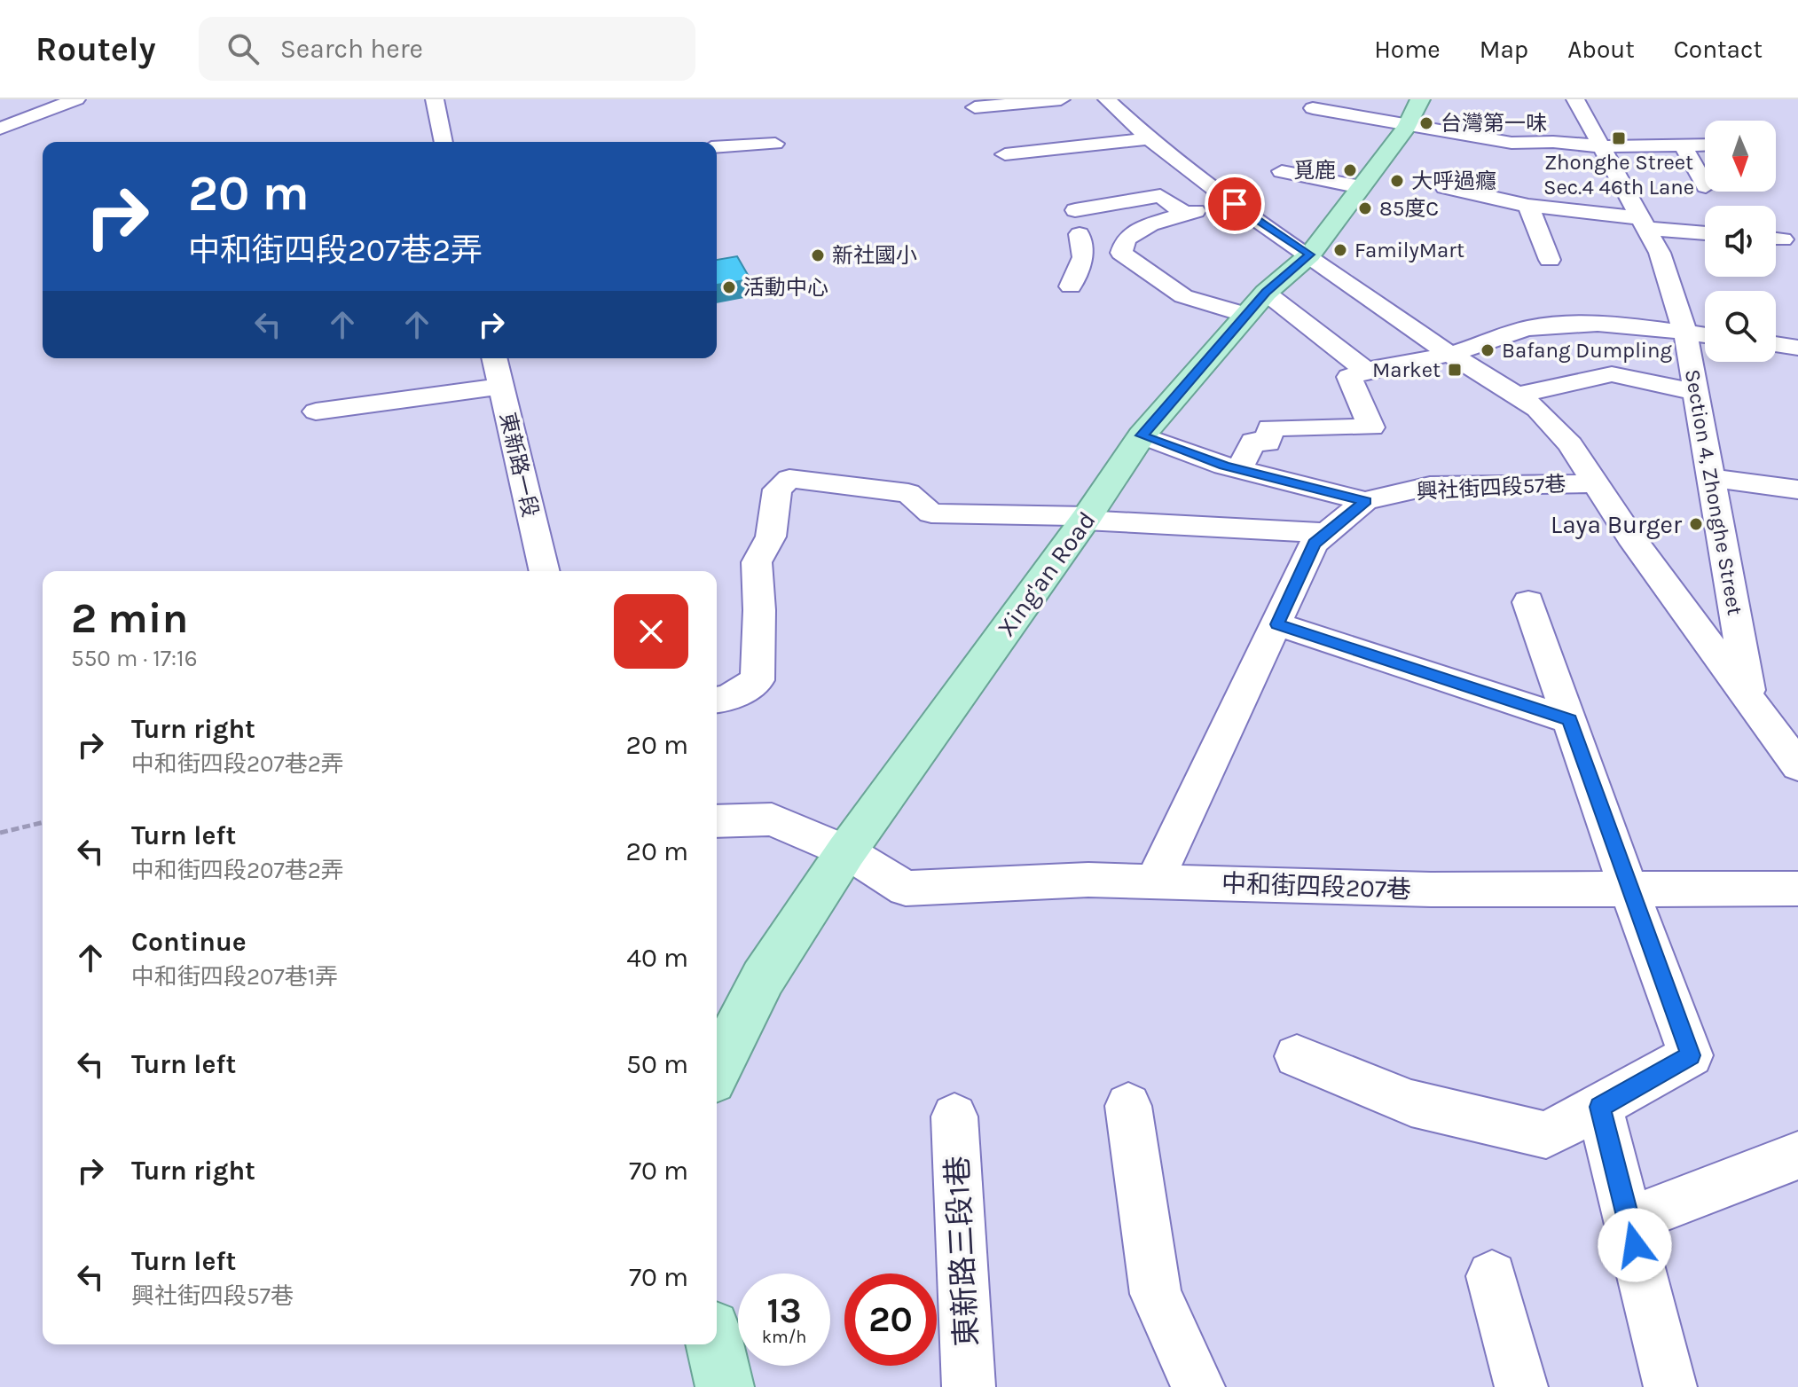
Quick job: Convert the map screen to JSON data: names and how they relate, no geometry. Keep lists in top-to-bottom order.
{
  "streets": {
    "main road": ["Xing'an Road"],
    "street": [
      "東新路一段",
      "興社街四段57巷",
      "Section 4, Zhonghe Street",
      "中和街四段207巷",
      "東新路三段1巷"
    ]
  },
  "crossings": [
    ["興社街四段57巷", "Xing'an Road"],
    ["Xing'an Road", "中和街四段207巷"]
  ],
  "places": {
    "other": [
      "台灣第一味",
      "覓鹿",
      "大呼過癮",
      "85度C",
      "FamilyMart",
      "新社國小",
      "活動中心",
      "Bafang Dumpling",
      "Laya Burger"
    ],
    "transit": ["Zhonghe Street Sec.4 46th Lane", "Market"]
  },
  "north": "bottom",
  "page": {
    "header": "Routely",
    "search": "Search here",
    "nav": [
      "Home",
      "Map",
      "About",
      "Contact"
    ],
    "turn": ["20 m", "中和街四段207巷2弄"],
    "heading": ["2 min", "550 m · 17:16"],
    "list": [
      {
        "name": "Turn right",
        "note": "中和街四段207巷2弄",
        "value": "20 m"
      },
      {
        "name": "Turn left",
        "note": "中和街四段207巷2弄",
        "value": "20 m"
      },
      {
        "name": "Continue",
        "note": "中和街四段207巷1弄",
        "value": "40 m"
      },
      {
        "name": "Turn left",
        "value": "50 m"
      },
      {
        "name": "Turn right",
        "value": "70 m"
      },
      {
        "name": "Turn left",
        "note": "興社街四段57巷",
        "value": "70 m"
      }
    ],
    "speed": "13 km/h",
    "limit": "20"
  }
}
